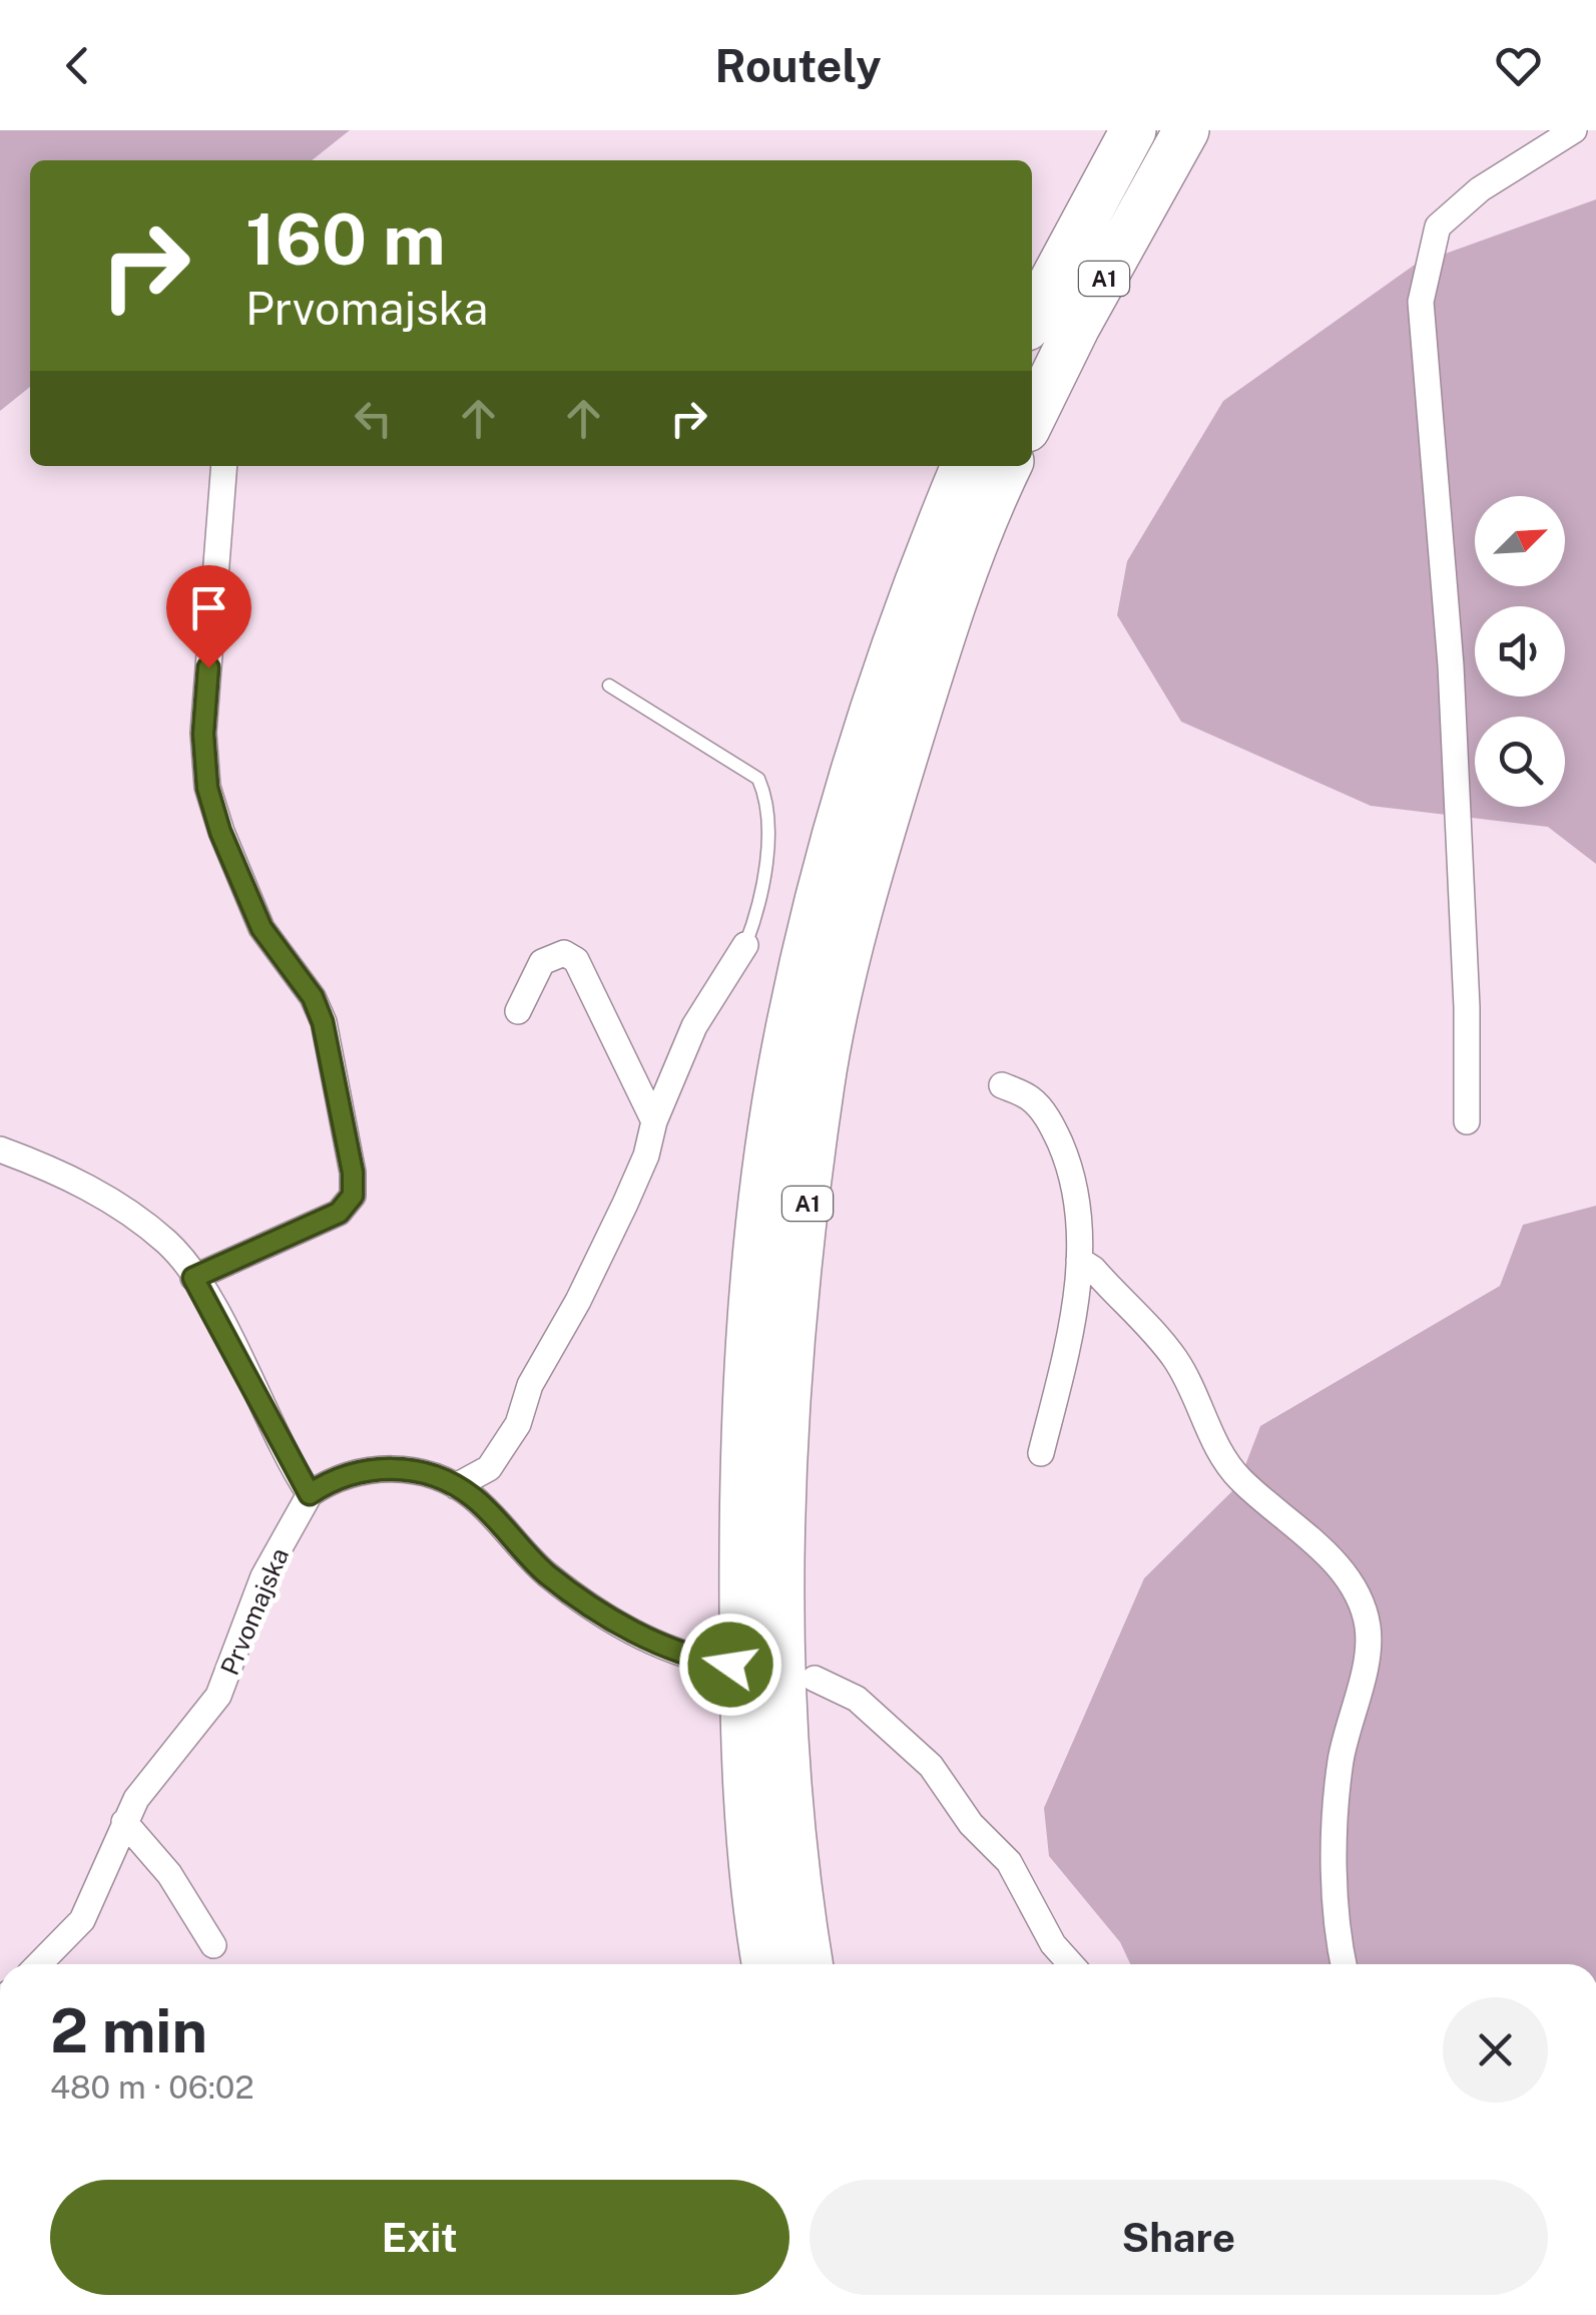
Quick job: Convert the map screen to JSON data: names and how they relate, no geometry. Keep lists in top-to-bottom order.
{
  "streets": {
    "highway": ["A1"],
    "street": ["Prvomajska"]
  },
  "north": "top right",
  "page": {
    "header": "Routely",
    "turn": ["160 m", "Prvomajska"],
    "heading": ["2 min", "480 m · 06:02"],
    "buttons": ["Exit", "Share"]
  }
}
